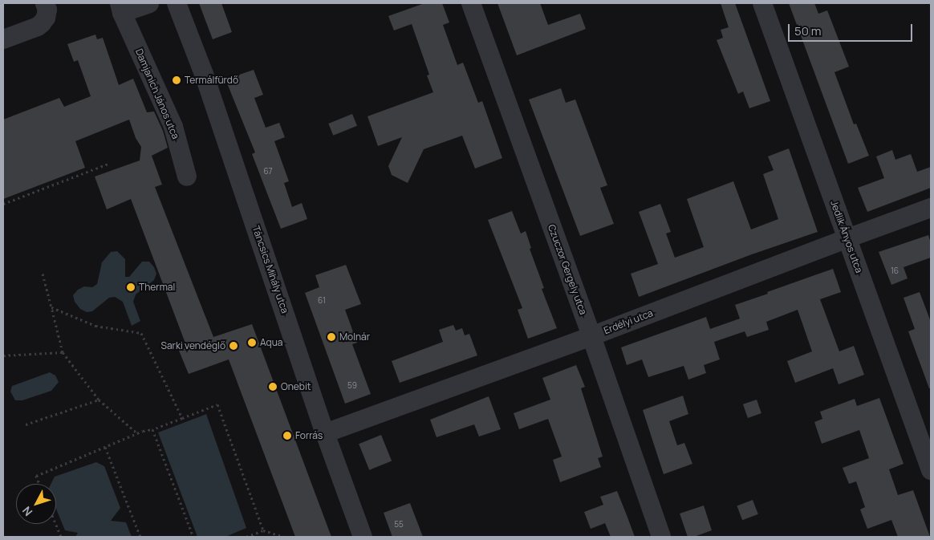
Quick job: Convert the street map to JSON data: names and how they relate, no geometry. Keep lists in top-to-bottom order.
{
  "streets": {
    "street": [
      "Damjanich János utca",
      "Jedlik Ányos utca",
      "Táncsics Mihály utca",
      "Czuczor Gergely utca",
      "Erdélyi utca"
    ]
  },
  "crossings": [
    ["Jedlik Ányos utca", "Erdélyi utca"],
    ["Táncsics Mihály utca", "Erdélyi utca"],
    ["Czuczor Gergely utca", "Erdélyi utca"]
  ],
  "places": [
    "Termálfürdő",
    "Thermal",
    "Molnár",
    "Aqua",
    "Sarki vendéglő",
    "Onebit",
    "Forrás"
  ],
  "house_numbers": [
    "67",
    "16",
    "61",
    "59",
    "55"
  ],
  "scale_bar": "50 m",
  "north": "bottom left"
}
